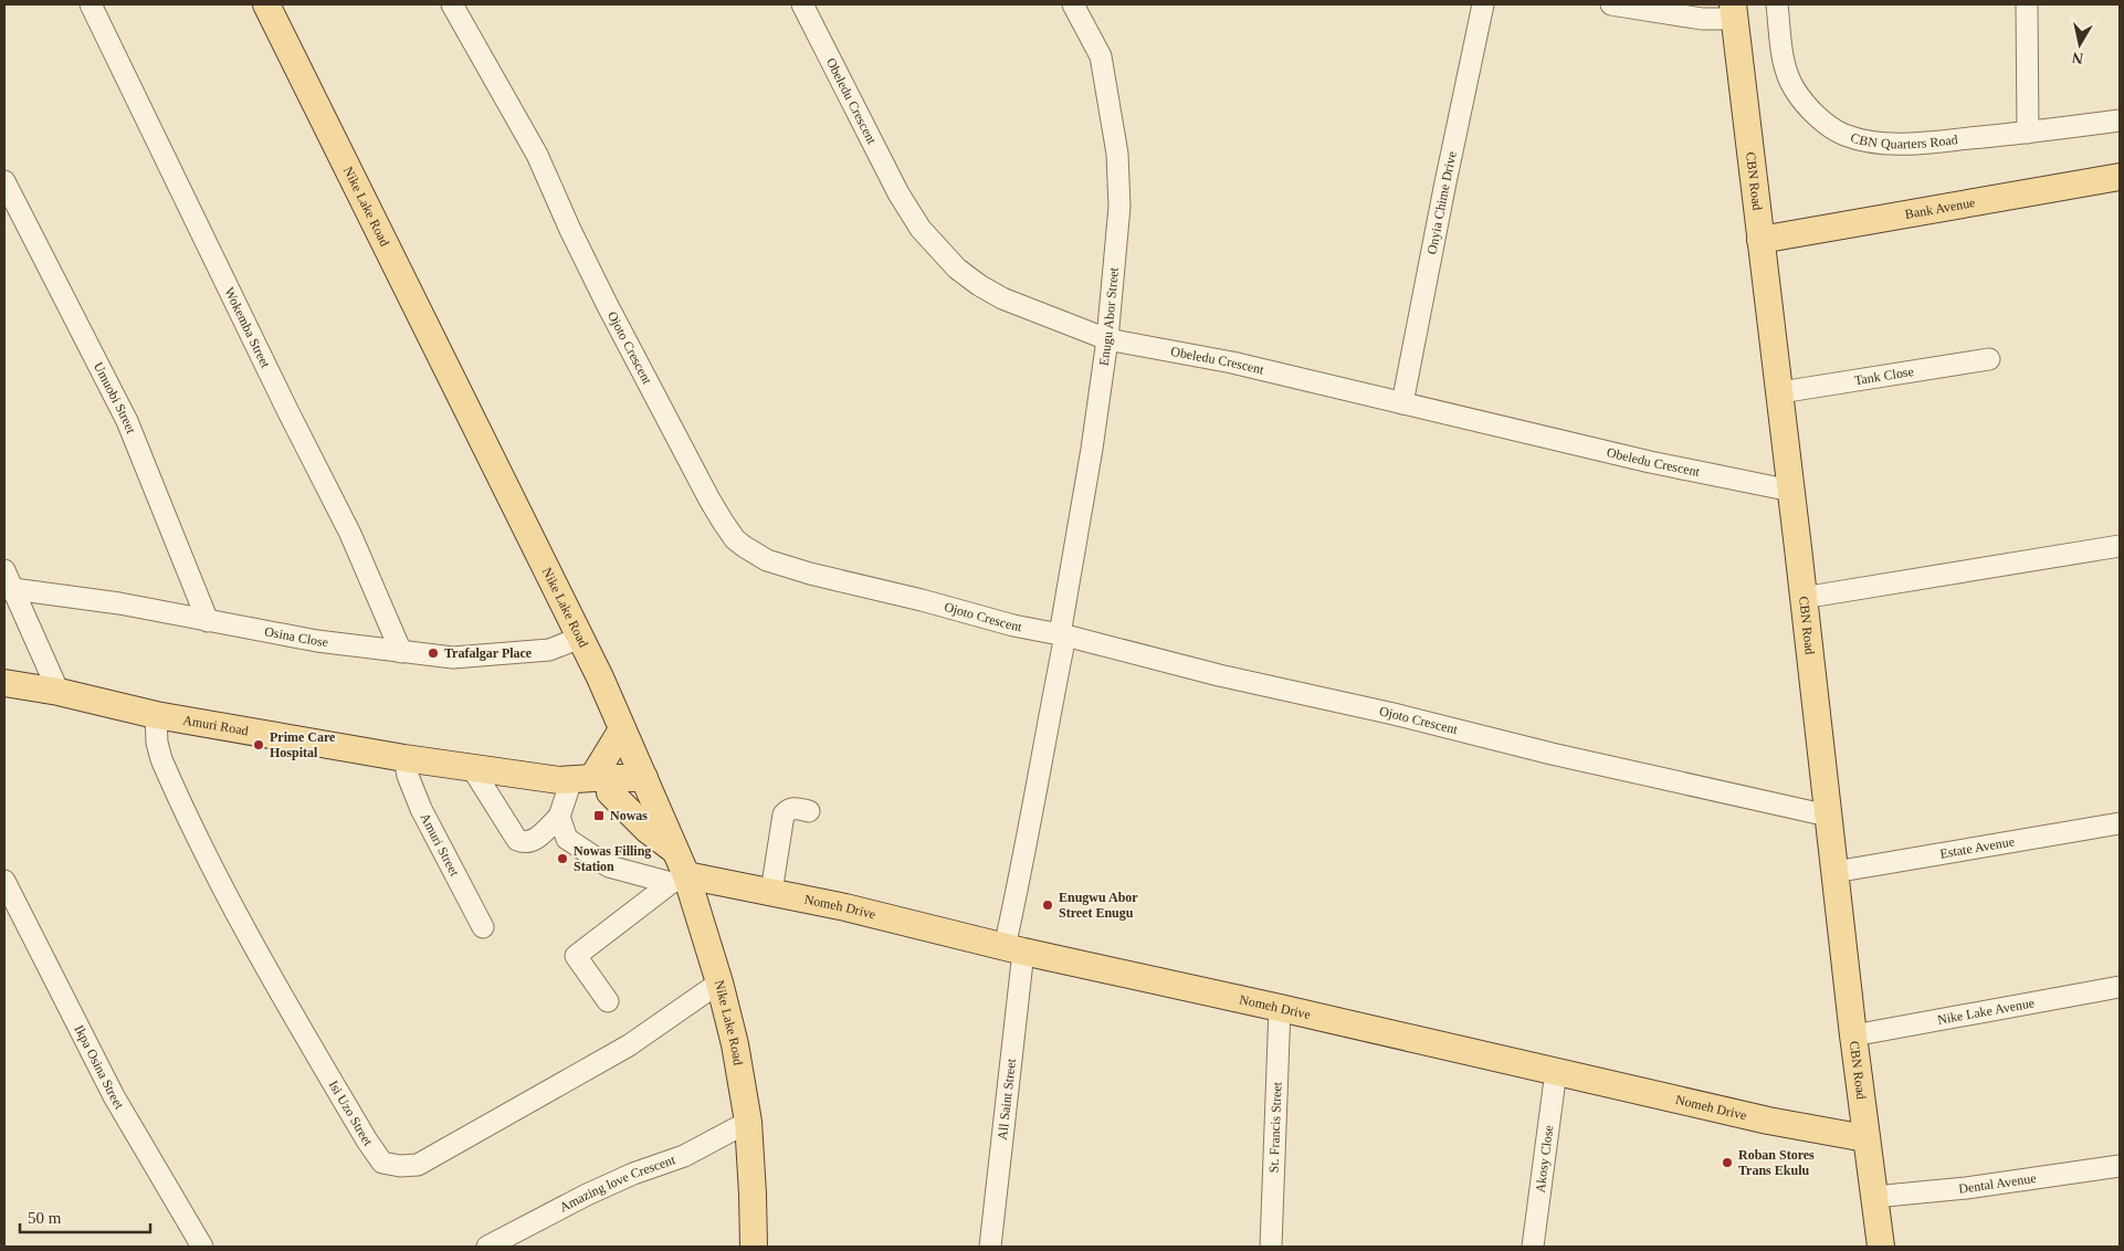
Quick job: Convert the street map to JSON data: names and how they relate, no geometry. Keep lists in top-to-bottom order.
{
  "streets": {
    "main road": [
      "CBN Road",
      "Nike Lake Road",
      "Bank Avenue",
      "Amuri Road",
      "Nomeh Drive"
    ],
    "street": [
      "Obeledu Crescent",
      "CBN Quarters Road",
      "Onyia Chime Drive",
      "Enugu Abor Street",
      "Wokemba Street",
      "Ojoto Crescent",
      "Tank Close",
      "Umuobi Street",
      "Osina Close",
      "Amuri Street",
      "Estate Avenue",
      "Nike Lake Avenue",
      "Ikpa Osina Street",
      "All Saint Street",
      "Isi Uzo Street",
      "St. Francis Street",
      "Akosy Close",
      "Amazing love Crescent",
      "Dental Avenue"
    ]
  },
  "crossings": [
    ["Obeledu Crescent", "CBN Road"],
    ["Obeledu Crescent", "Onyia Chime Drive"],
    ["Obeledu Crescent", "Enugu Abor Street"],
    ["CBN Road", "Bank Avenue"],
    ["CBN Road", "Ojoto Crescent"],
    ["CBN Road", "Tank Close"],
    ["CBN Road", "Estate Avenue"],
    ["CBN Road", "Nomeh Drive"],
    ["CBN Road", "Nike Lake Avenue"],
    ["CBN Road", "Dental Avenue"],
    ["Nike Lake Road", "Osina Close"],
    ["Nike Lake Road", "Amuri Road"],
    ["Nike Lake Road", "Nomeh Drive"],
    ["Nike Lake Road", "Isi Uzo Street"],
    ["Nike Lake Road", "Amazing love Crescent"],
    ["Enugu Abor Street", "Ojoto Crescent"],
    ["Enugu Abor Street", "Nomeh Drive"],
    ["Enugu Abor Street", "All Saint Street"],
    ["Wokemba Street", "Osina Close"],
    ["Umuobi Street", "Osina Close"],
    ["Amuri Road", "Amuri Street"],
    ["Amuri Road", "Isi Uzo Street"],
    ["Nomeh Drive", "All Saint Street"],
    ["Nomeh Drive", "St. Francis Street"],
    ["Nomeh Drive", "Akosy Close"]
  ],
  "places": {
    "other": [
      "Trafalgar Place",
      "Prime Care Hospital",
      "Nowas Filling Station",
      "Enugwu Abor Street Enugu",
      "Roban Stores Trans Ekulu"
    ],
    "transit": ["Nowas"]
  },
  "scale_bar": "50 m",
  "north": "bottom"
}
